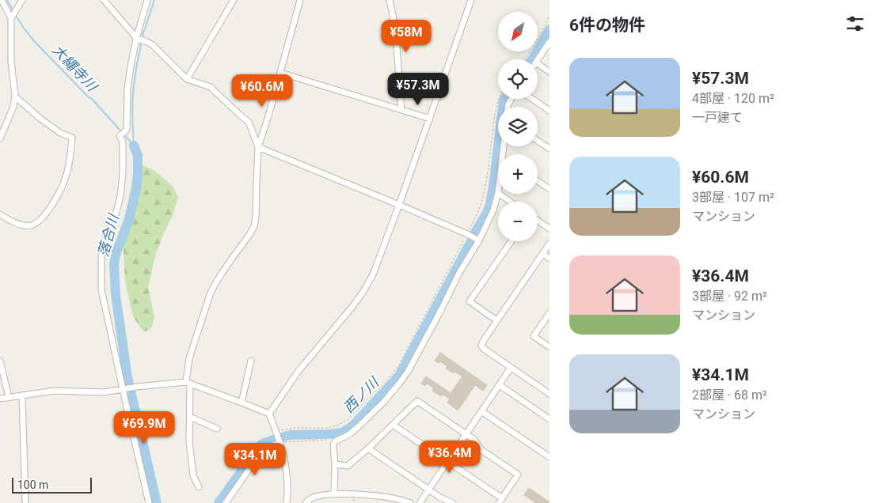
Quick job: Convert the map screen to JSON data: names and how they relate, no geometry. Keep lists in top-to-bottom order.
{
  "water": ["大縄寺川", "落合川", "西ノ川"],
  "scale_bar": "100 m",
  "north": "bottom left",
  "page": {
    "heading": "6件の物件",
    "map_buttons": ["+", "−"],
    "price": [
      "¥58M",
      "¥57.3M",
      "¥60.6M",
      "¥69.9M",
      "¥36.4M",
      "¥34.1M"
    ],
    "list": [
      {
        "name": "¥57.3M",
        "note": "4部屋 · 120 m² · 一戸建て"
      },
      {
        "name": "¥60.6M",
        "note": "3部屋 · 107 m² · マンション"
      },
      {
        "name": "¥36.4M",
        "note": "3部屋 · 92 m² · マンション"
      },
      {
        "name": "¥34.1M",
        "note": "2部屋 · 68 m² · マンション"
      }
    ],
    "scale": "100 m"
  }
}
